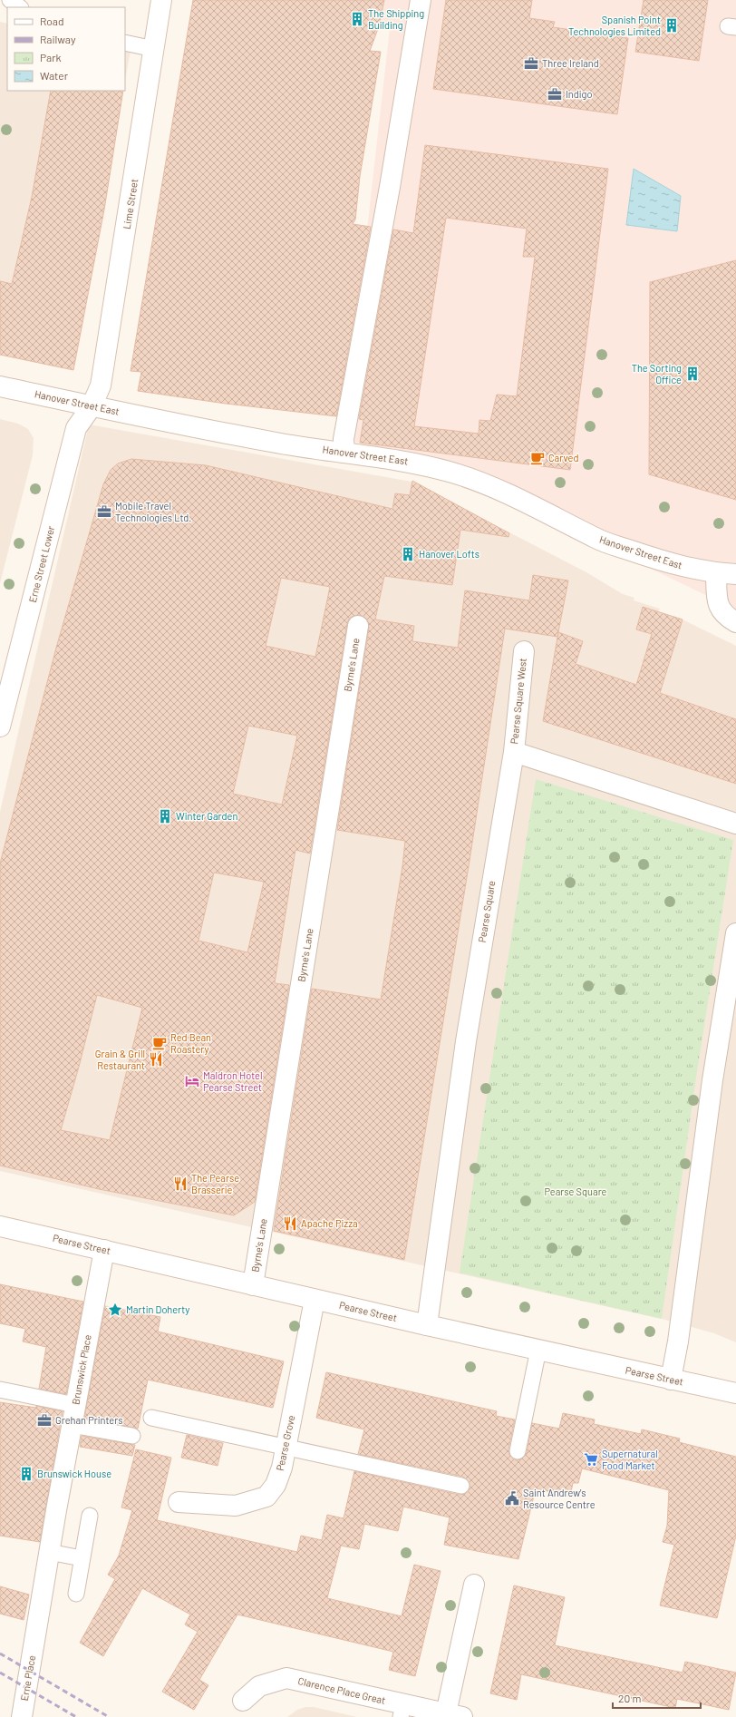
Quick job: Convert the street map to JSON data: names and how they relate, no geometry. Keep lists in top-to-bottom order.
{
  "streets": {
    "street": [
      "Lime Street",
      "Hanover Street East",
      "Erne Street Lower",
      "Byrne's Lane",
      "Pearse Square West",
      "Pearse Square",
      "Pearse Street",
      "Brunswick Place",
      "Pearse Grove",
      "Erne Place",
      "Clarence Place Great"
    ]
  },
  "crossings": [
    ["Lime Street", "Hanover Street East"],
    ["Lime Street", "Erne Street Lower"],
    ["Hanover Street East", "Erne Street Lower"],
    ["Byrne's Lane", "Pearse Street"],
    ["Pearse Square West", "Pearse Square"],
    ["Pearse Square", "Pearse Street"],
    ["Pearse Street", "Brunswick Place"],
    ["Pearse Street", "Pearse Grove"],
    ["Brunswick Place", "Erne Place"]
  ],
  "parks": ["Pearse Square"],
  "places": {
    "building": [
      "The Shipping Building",
      "Spanish Point Technologies Limited",
      "The Sorting Office",
      "Hanover Lofts",
      "Winter Garden",
      "Brunswick House"
    ],
    "office": [
      "Three Ireland",
      "Indigo",
      "Mobile Travel Technologies Ltd.",
      "Grehan Printers"
    ],
    "cafe": ["Carved", "Red Bean Roastery"],
    "restaurant": ["Grain & Grill Restaurant", "The Pearse Brasserie", "Apache Pizza"],
    "hotel": ["Maldron Hotel Pearse Street"],
    "place": ["Martin Doherty"],
    "supermarket": ["Supernatural Food Market"],
    "public building": ["Saint Andrew's Resource Centre"]
  },
  "legend": [
    "Road",
    "Railway",
    "Park",
    "Water"
  ],
  "scale_bar": "20 m"
}
